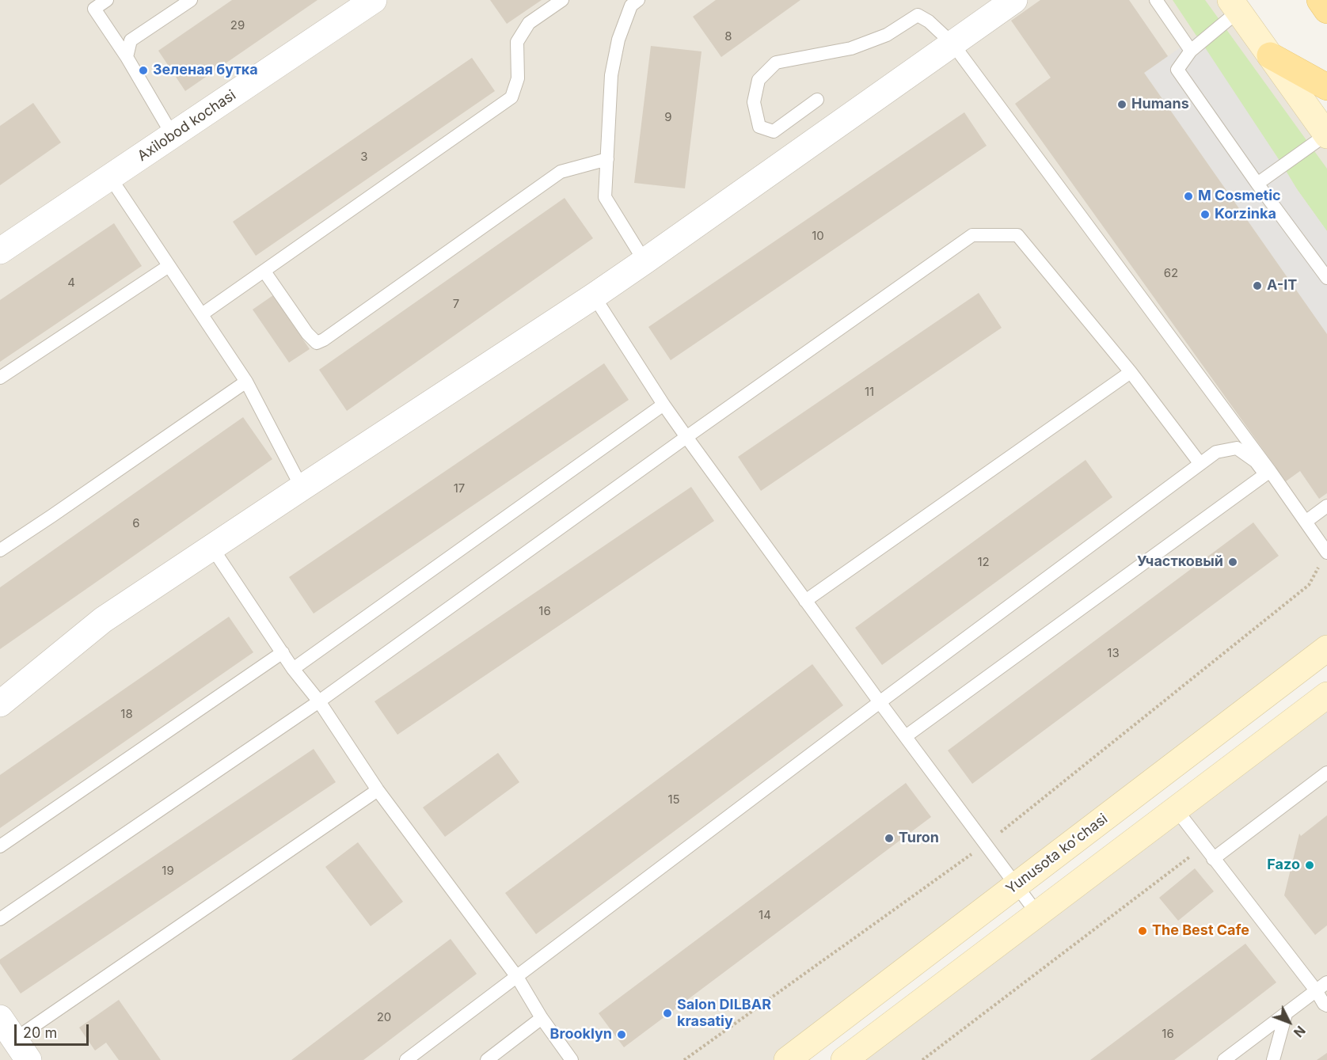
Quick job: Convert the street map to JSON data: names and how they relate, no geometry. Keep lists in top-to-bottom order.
{
  "streets": {
    "main road": ["Yunusota koʻchasi"],
    "street": ["Axilobod kochasi"]
  },
  "places": [
    "Зеленая бутка",
    "Humans",
    "M Cosmetic",
    "Korzinka",
    "A-IT",
    "Участковый",
    "Turon",
    "Fazo",
    "The Best Cafe",
    "Salon DILBAR krasatiy",
    "Brooklyn"
  ],
  "house_numbers": [
    "29",
    "8",
    "9",
    "3",
    "10",
    "62",
    "4",
    "7",
    "11",
    "17",
    "6",
    "12",
    "16",
    "13",
    "18",
    "15",
    "19",
    "14",
    "20",
    "16"
  ],
  "scale_bar": "20 m",
  "north": "bottom right"
}
